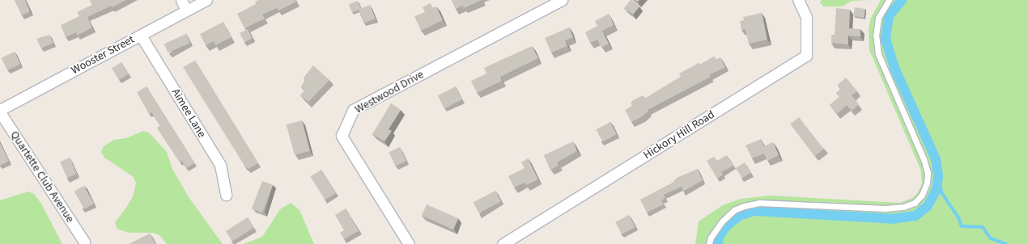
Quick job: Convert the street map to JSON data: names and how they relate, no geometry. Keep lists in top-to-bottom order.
{
  "streets": {
    "street": [
      "Wooster Street",
      "Westwood Drive",
      "Aimee Lane",
      "Hickory Hill Road",
      "Quartette Club Avenue"
    ]
  },
  "crossings": [
    ["Wooster Street", "Aimee Lane"],
    ["Wooster Street", "Quartette Club Avenue"]
  ]
}
